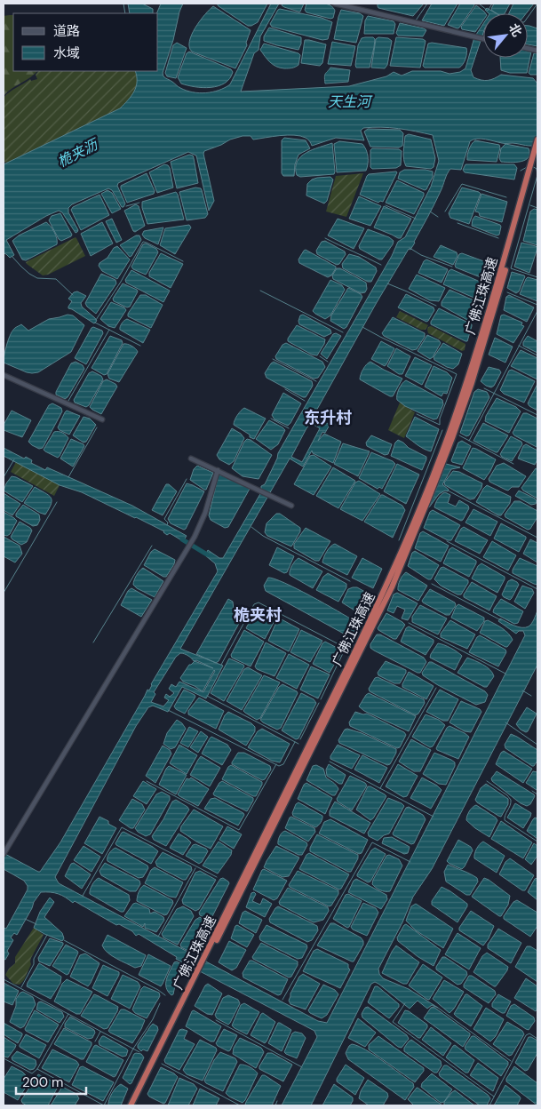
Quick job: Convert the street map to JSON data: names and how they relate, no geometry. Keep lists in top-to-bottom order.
{
  "streets": {
    "highway": ["广佛江珠高速"]
  },
  "districts": ["东升村", "桅夹村"],
  "water": ["天生河", "桅夹沥"],
  "legend": ["道路", "水域"],
  "scale_bar": "200 m",
  "north": "top right"
}
